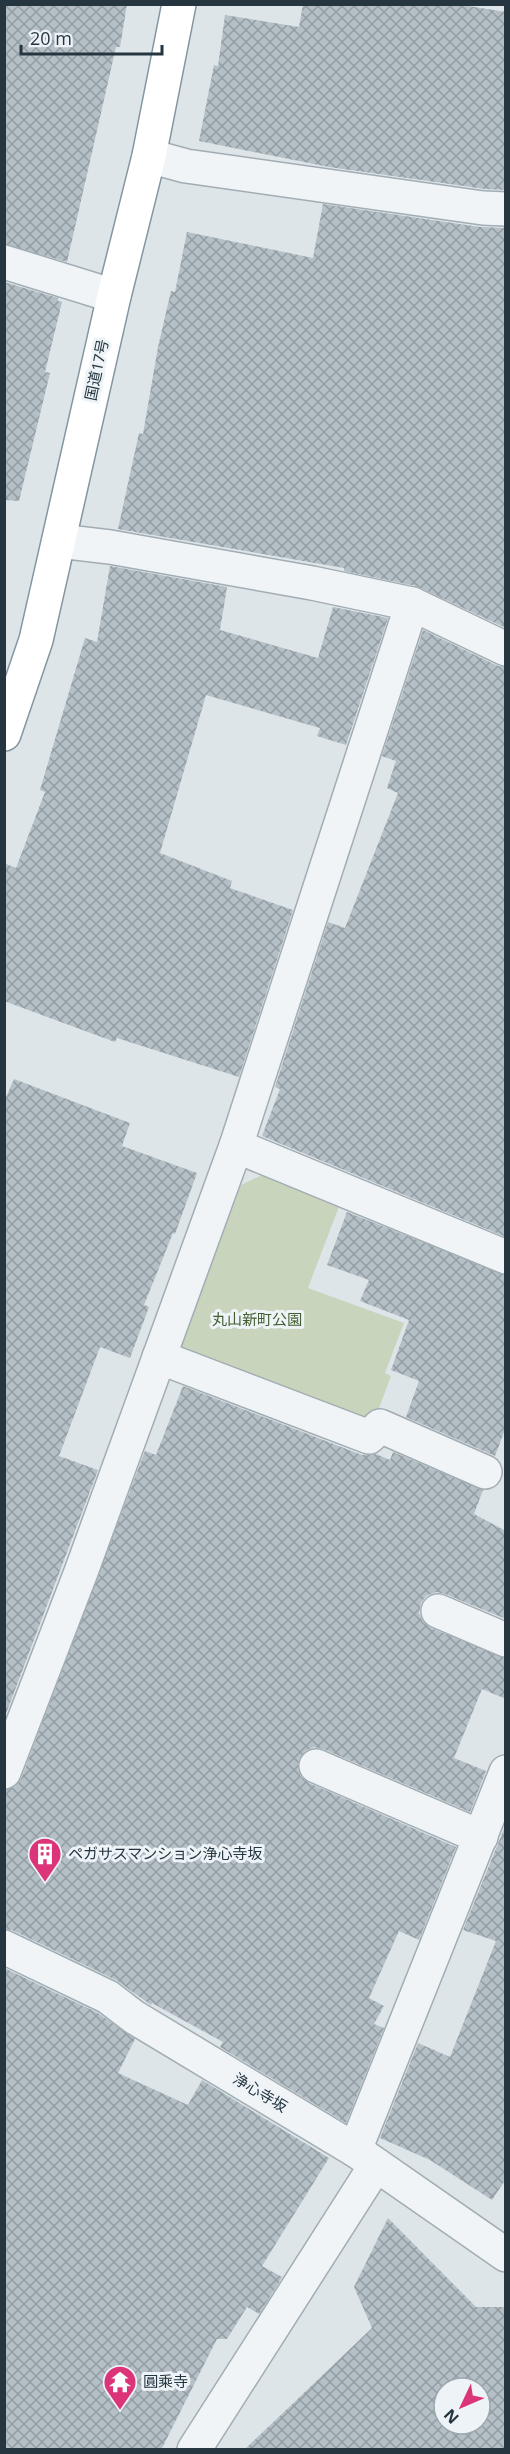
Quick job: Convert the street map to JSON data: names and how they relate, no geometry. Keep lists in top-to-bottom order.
{
  "streets": {
    "highway": ["国道17号"],
    "street": ["浄心寺坂"]
  },
  "parks": ["丸山新町公園"],
  "places": {
    "building": ["ペガサスマンション浄心寺坂"],
    "temple": ["圓乘寺"]
  },
  "scale_bar": "20 m",
  "north": "bottom left"
}
